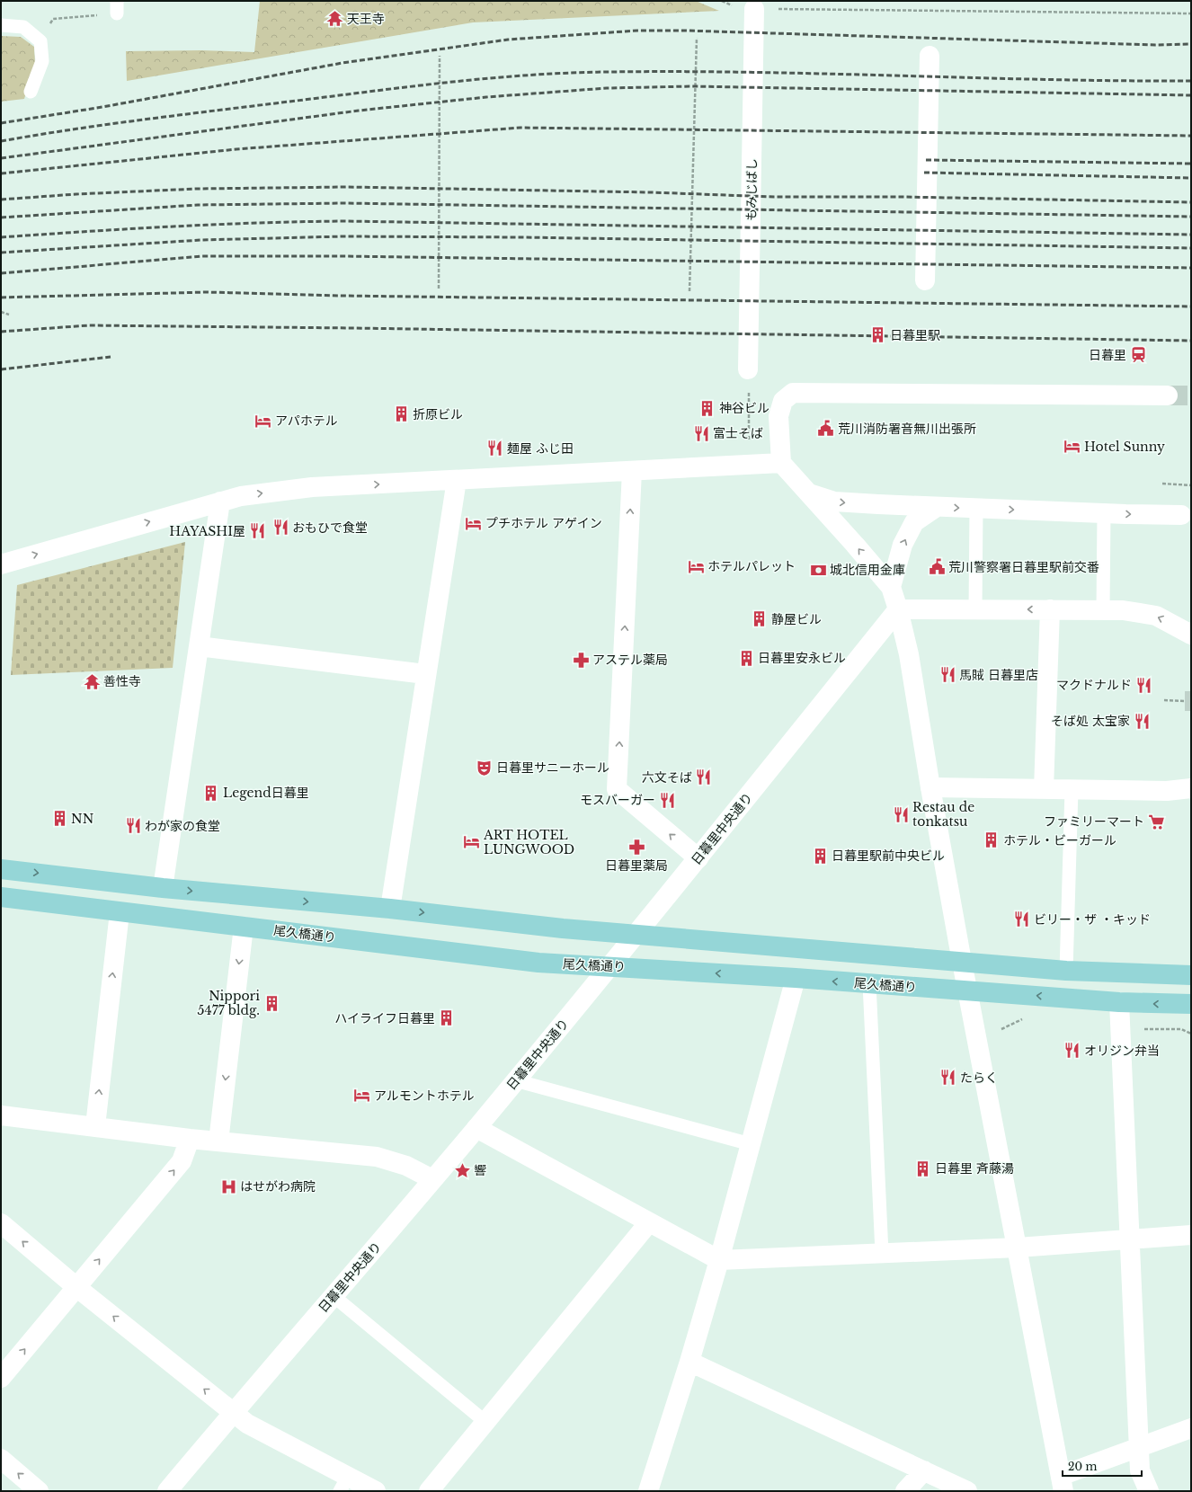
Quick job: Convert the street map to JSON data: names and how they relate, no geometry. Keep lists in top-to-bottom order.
{
  "streets": {
    "main road": ["尾久橋通り"],
    "street": ["もみじばし", "日暮里中央通り"]
  },
  "crossings": [
    ["日暮里中央通り", "尾久橋通り"]
  ],
  "places": {
    "temple": ["天王寺", "善性寺"],
    "building": [
      "日暮里駅",
      "神谷ビル",
      "折原ビル",
      "静屋ビル",
      "日暮里安永ビル",
      "Legend日暮里",
      "NN",
      "ホテル・ビーガール",
      "日暮里駅前中央ビル",
      "Nippori 5477 bldg.",
      "ハイライフ日暮里",
      "日暮里 斉藤湯"
    ],
    "station": ["日暮里"],
    "hotel": [
      "アパホテル",
      "Hotel Sunny",
      "プチホテル アゲイン",
      "ホテルパレット",
      "ART HOTEL LUNGWOOD",
      "アルモントホテル"
    ],
    "public building": ["荒川消防署音無川出張所", "荒川警察署日暮里駅前交番"],
    "restaurant": [
      "富士そば",
      "麺屋 ふじ田",
      "おもひで食堂",
      "HAYASHI屋",
      "馬賊 日暮里店",
      "マクドナルド",
      "そば処 太宝家",
      "六文そば",
      "モスバーガー",
      "Restau de tonkatsu",
      "わが家の食堂",
      "ビリー・ザ ・キッド",
      "オリジン弁当",
      "たらく"
    ],
    "bank": ["城北信用金庫"],
    "pharmacy": ["アステル薬局", "日暮里薬局"],
    "theatre": ["日暮里サニーホール"],
    "supermarket": ["ファミリーマート"],
    "place": ["響"],
    "hospital": ["はせがわ病院"]
  },
  "scale_bar": "20 m"
}
